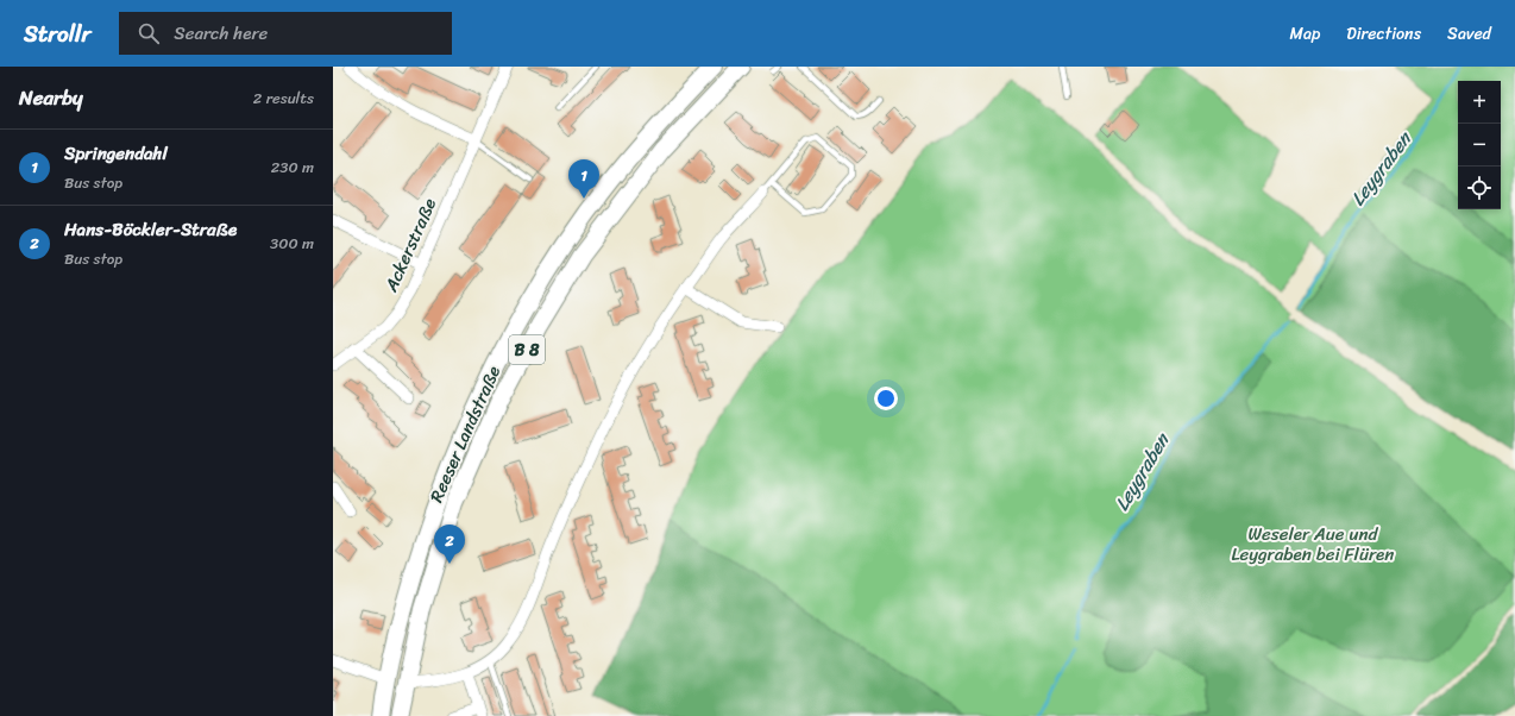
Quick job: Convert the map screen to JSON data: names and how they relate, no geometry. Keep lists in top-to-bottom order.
{
  "streets": {
    "main road": ["B 8", "Reeser Landstraße"],
    "street": ["Ackerstraße"]
  },
  "water": ["Leygraben"],
  "parks": ["Weseler Aue und Leygraben bei Flüren"],
  "page": {
    "header": "Strollr",
    "search": "Search here",
    "nav": ["Map", "Directions", "Saved"],
    "heading": ["Nearby", "2 results"],
    "map_buttons": ["+", "−"],
    "list": [
      {
        "mark": "1",
        "name": "Springendahl",
        "note": "Bus stop",
        "value": "230 m"
      },
      {
        "mark": "2",
        "name": "Hans-Böckler-Straße",
        "note": "Bus stop",
        "value": "300 m"
      }
    ],
    "pins": ["1", "2"]
  }
}
